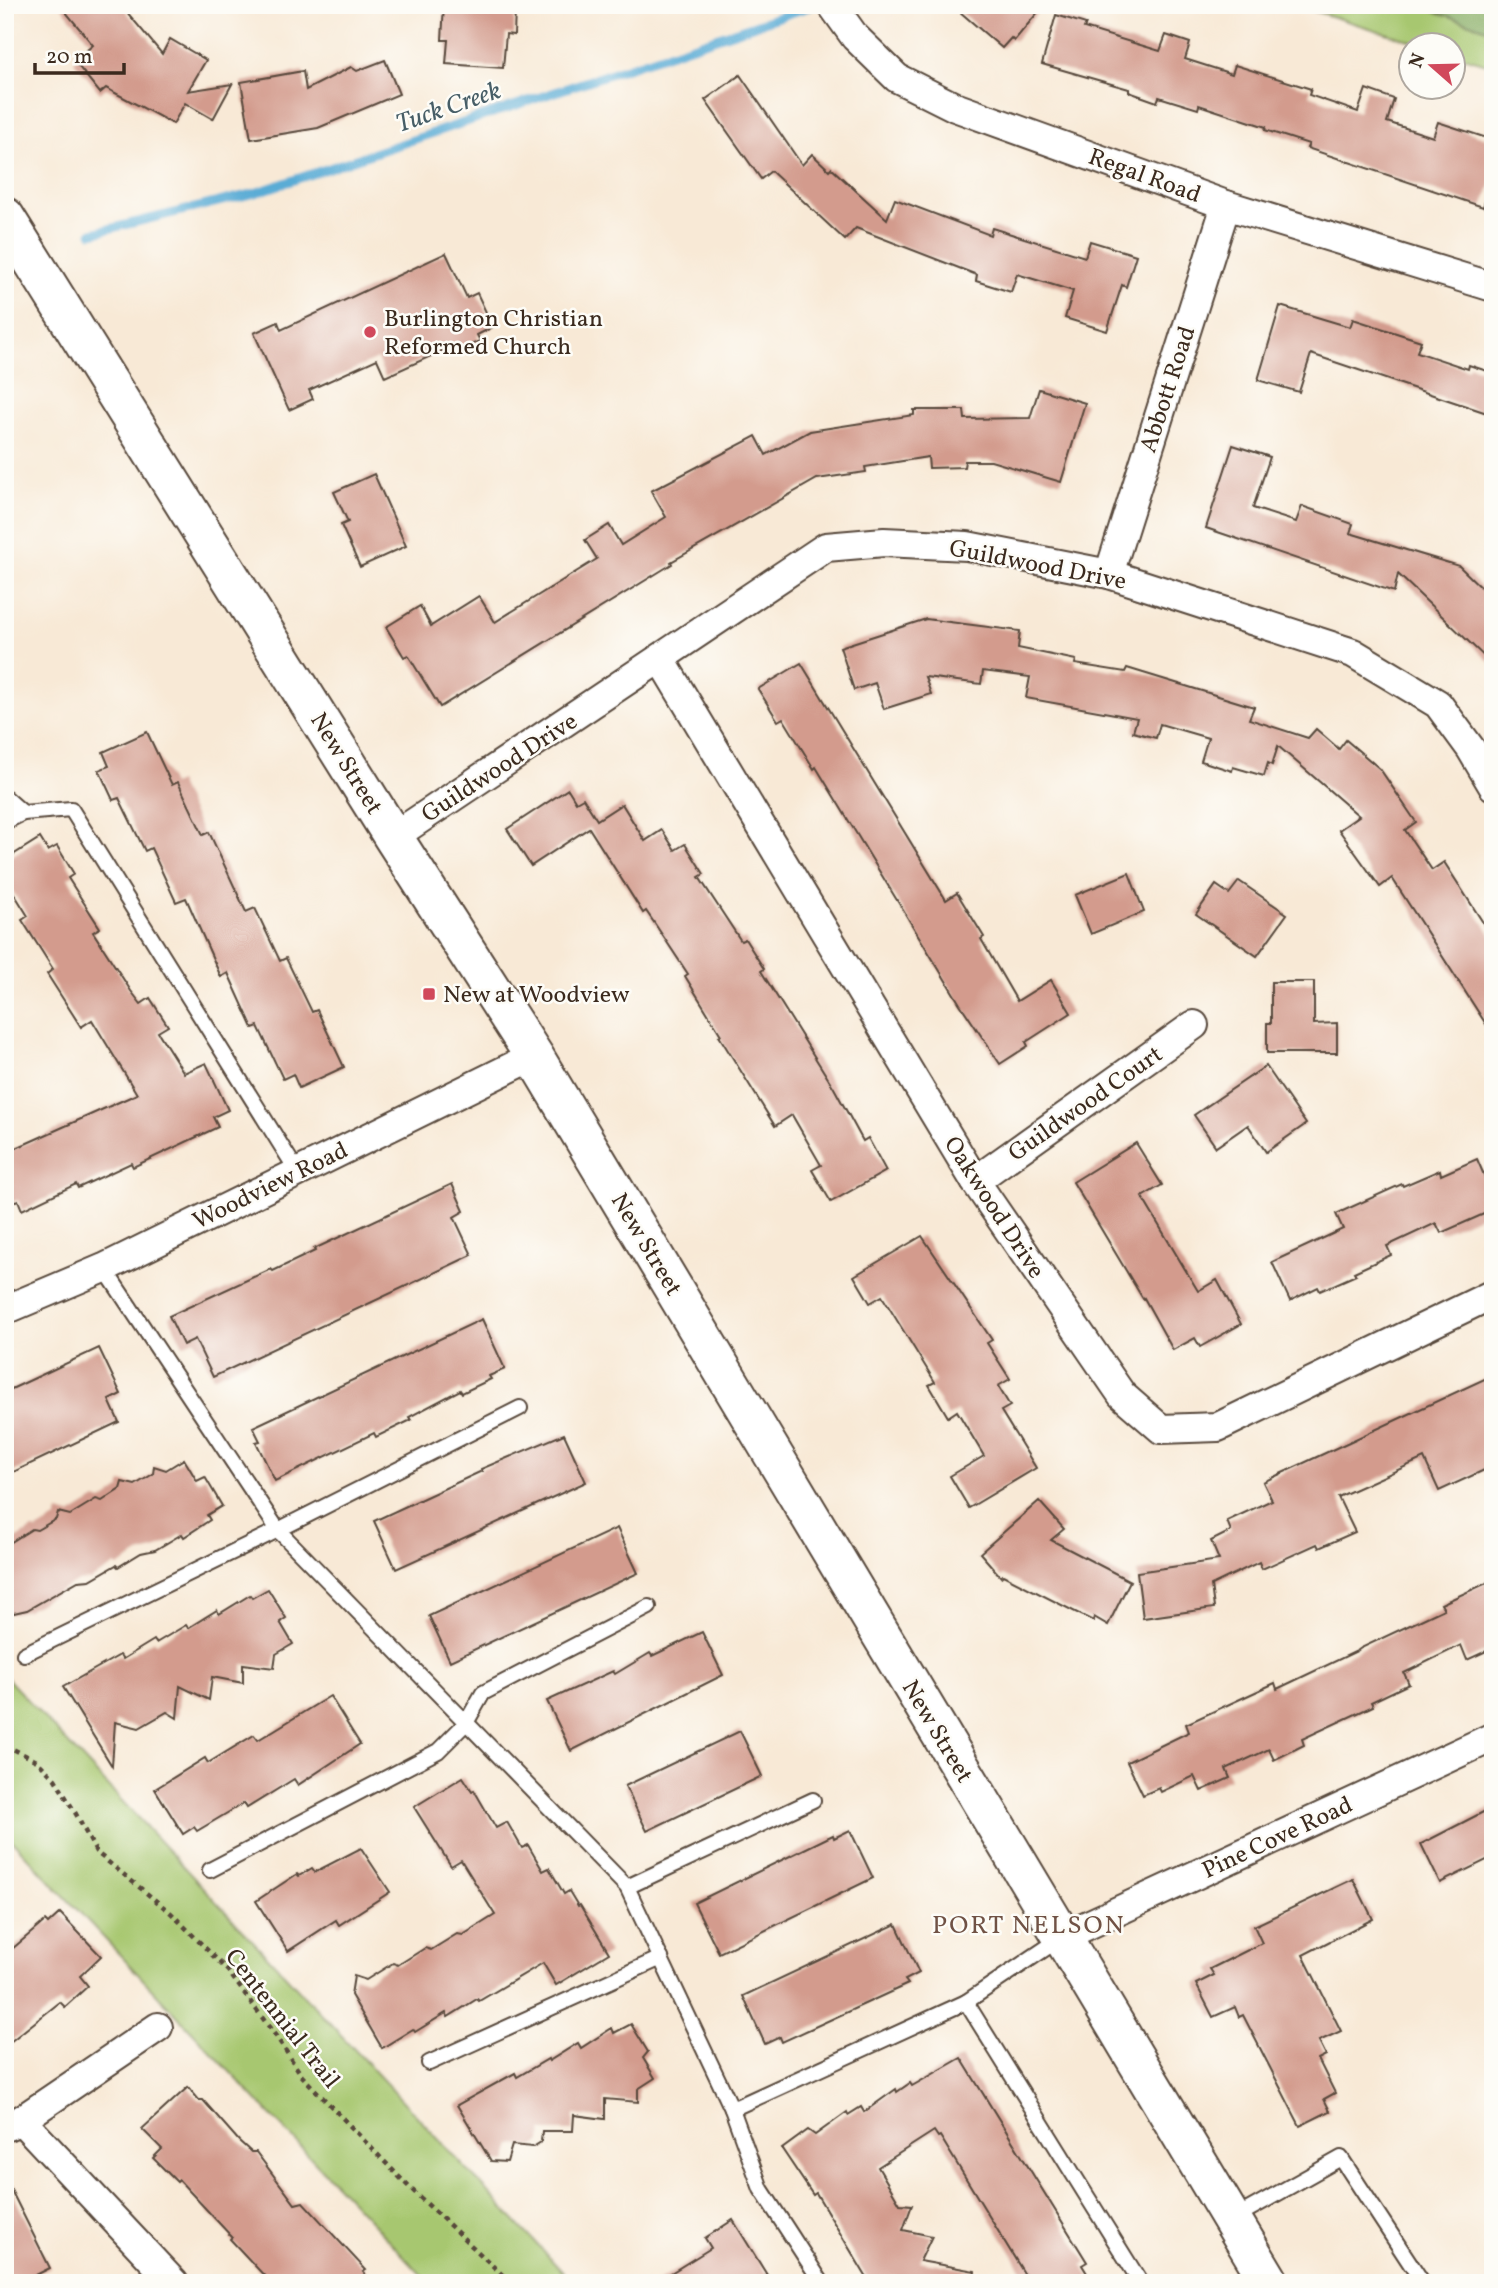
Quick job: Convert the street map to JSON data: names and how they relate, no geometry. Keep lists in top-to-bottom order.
{
  "streets": {
    "main road": ["New Street"],
    "street": [
      "Regal Road",
      "Abbott Road",
      "Guildwood Drive",
      "Guildwood Court",
      "Woodview Road",
      "Oakwood Drive",
      "Pine Cove Road"
    ],
    "path": ["Centennial Trail"]
  },
  "crossings": [
    ["Regal Road", "Abbott Road"],
    ["Abbott Road", "Guildwood Drive"],
    ["Guildwood Drive", "New Street"],
    ["Guildwood Drive", "Oakwood Drive"],
    ["New Street", "Woodview Road"],
    ["New Street", "Pine Cove Road"],
    ["Guildwood Court", "Oakwood Drive"]
  ],
  "districts": ["PORT NELSON"],
  "water": ["Tuck Creek"],
  "places": {
    "other": ["Burlington Christian Reformed Church"],
    "transit": ["New at Woodview"]
  },
  "scale_bar": "20 m",
  "north": "left"
}
